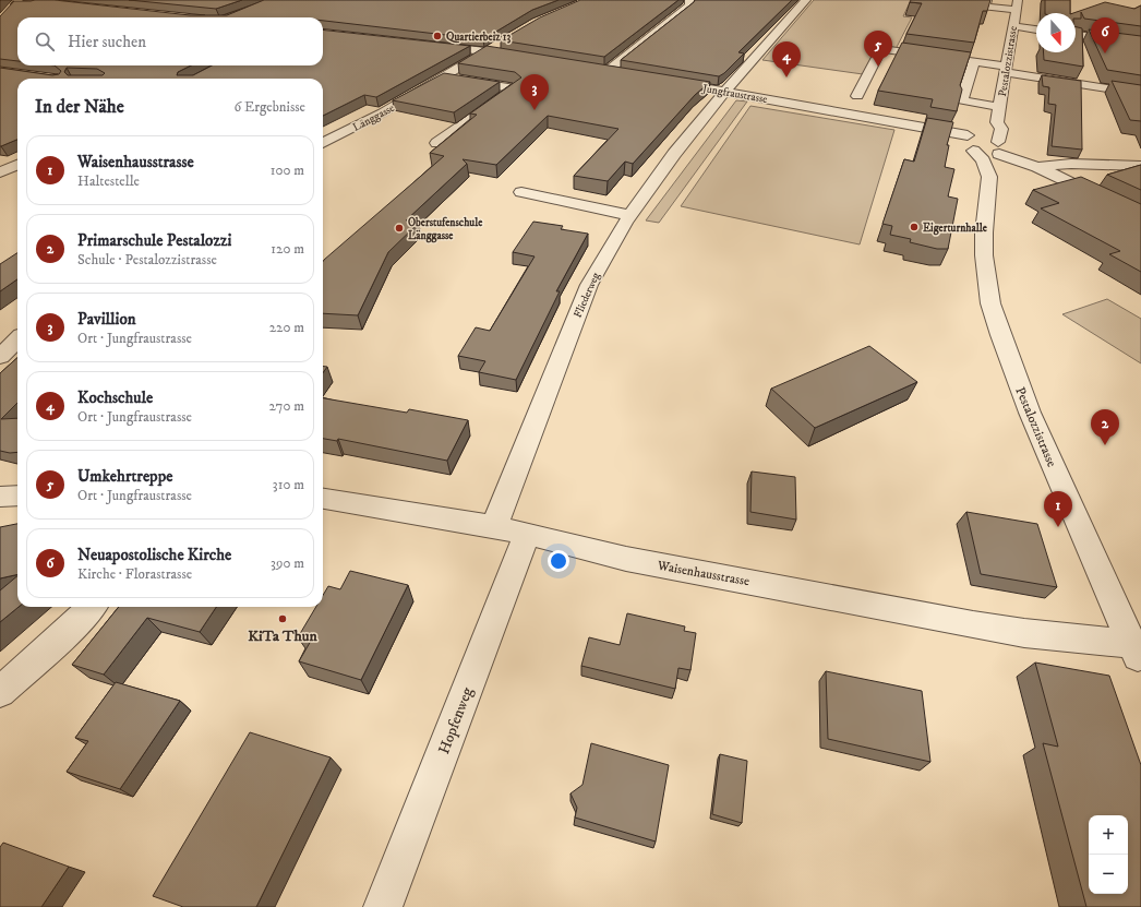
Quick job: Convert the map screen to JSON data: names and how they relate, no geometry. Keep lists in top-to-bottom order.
{
  "streets": {
    "street": [
      "Pestalozzistrasse",
      "Jungfraustrasse",
      "Länggasse",
      "Fliederweg",
      "Waisenhausstrasse",
      "Hopfenweg"
    ]
  },
  "crossings": [
    ["Pestalozzistrasse", "Jungfraustrasse"],
    ["Pestalozzistrasse", "Waisenhausstrasse"],
    ["Jungfraustrasse", "Fliederweg"],
    ["Fliederweg", "Waisenhausstrasse"],
    ["Waisenhausstrasse", "Hopfenweg"]
  ],
  "places": [
    "Quartierbeiz 13",
    "Eigerturnhalle",
    "Oberstufenschule Länggasse",
    "KiTa Thun"
  ],
  "north": "bottom",
  "page": {
    "pins": [
      "6",
      "5",
      "4",
      "3",
      "2",
      "1"
    ],
    "search": "Hier suchen",
    "heading": ["In der Nähe", "6 Ergebnisse"],
    "list": [
      {
        "mark": "1",
        "name": "Waisenhausstrasse",
        "note": "Haltestelle",
        "value": "100 m"
      },
      {
        "mark": "2",
        "name": "Primarschule Pestalozzi",
        "note": "Schule · Pestalozzistrasse",
        "value": "120 m"
      },
      {
        "mark": "3",
        "name": "Pavillion",
        "note": "Ort · Jungfraustrasse",
        "value": "220 m"
      },
      {
        "mark": "4",
        "name": "Kochschule",
        "note": "Ort · Jungfraustrasse",
        "value": "270 m"
      },
      {
        "mark": "5",
        "name": "Umkehrtreppe",
        "note": "Ort · Jungfraustrasse",
        "value": "310 m"
      },
      {
        "mark": "6",
        "name": "Neuapostolische Kirche",
        "note": "Kirche · Florastrasse",
        "value": "390 m"
      }
    ],
    "map_buttons": ["+", "−"]
  }
}
